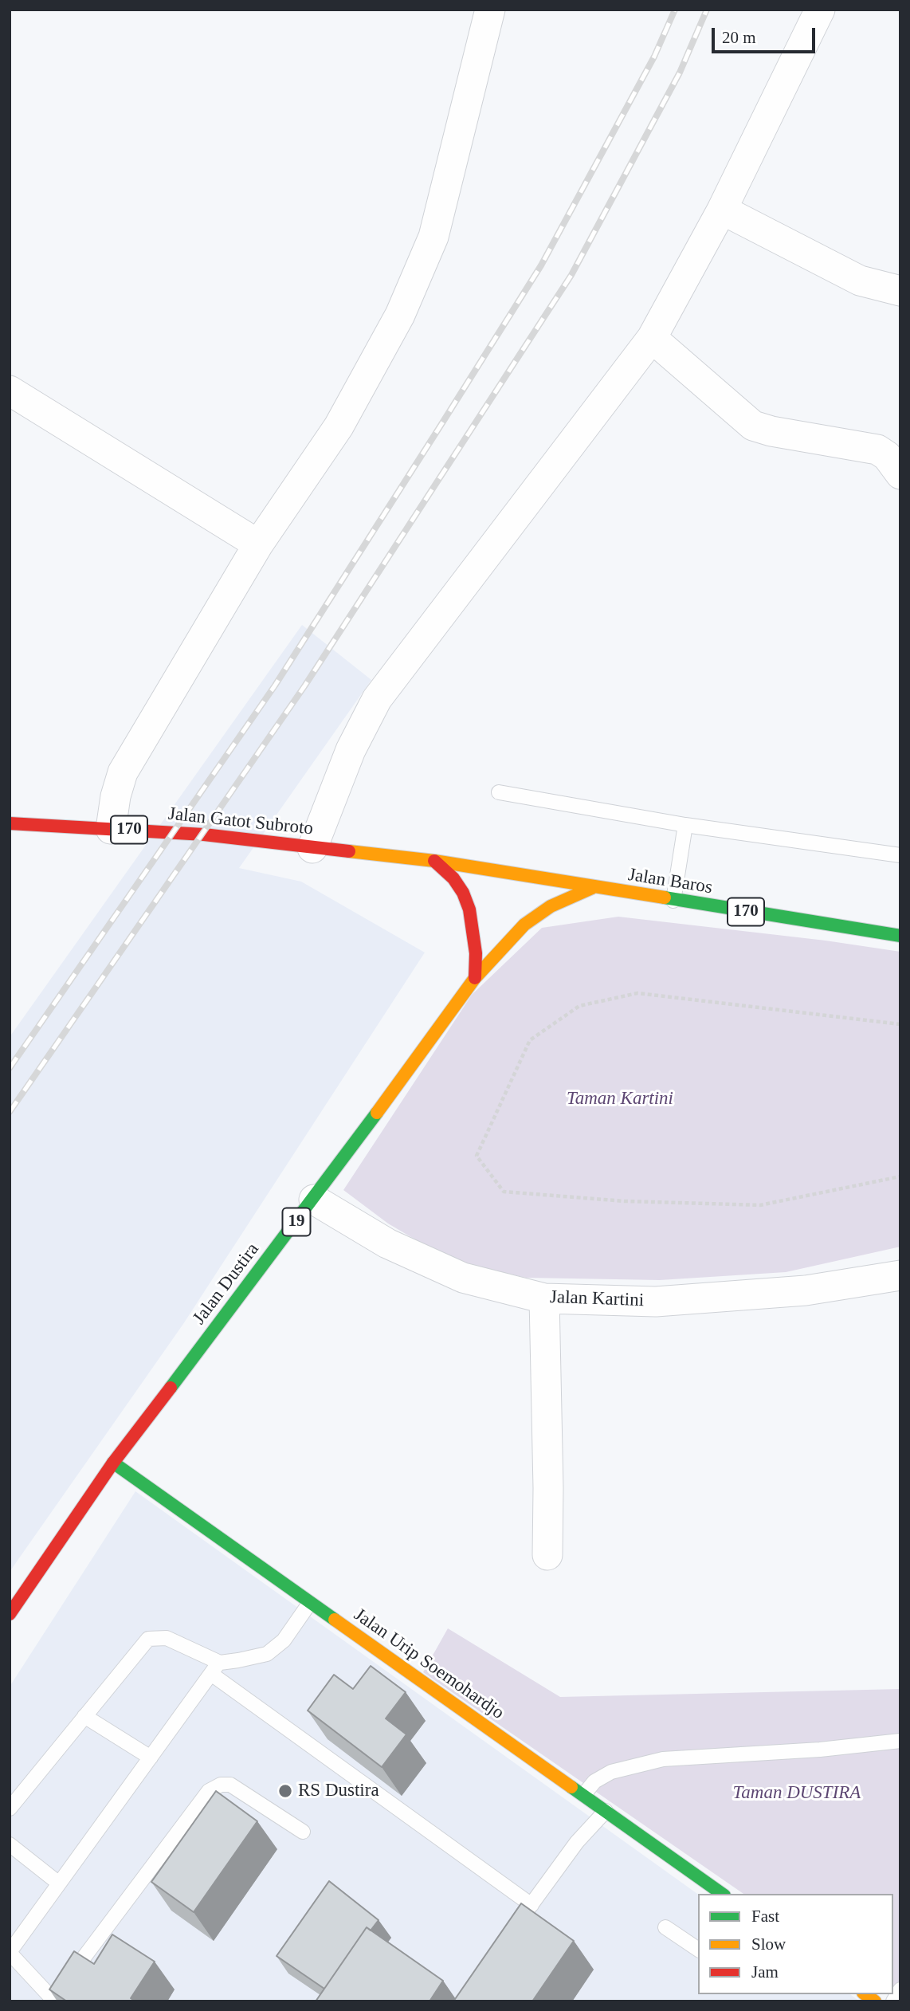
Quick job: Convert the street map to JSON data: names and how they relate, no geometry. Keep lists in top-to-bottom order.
{
  "streets": {
    "main road": [
      "Jalan Gatot Subroto",
      "170",
      "Jalan Baros",
      "19",
      "Jalan Dustira",
      "Jalan Urip Soemohardjo"
    ],
    "street": ["Jalan Kartini"]
  },
  "crossings": [
    ["Jalan Gatot Subroto", "Jalan Baros"],
    ["Jalan Baros", "Jalan Dustira"],
    ["Jalan Dustira", "Jalan Kartini"],
    ["Jalan Dustira", "Jalan Urip Soemohardjo"]
  ],
  "parks": ["Taman Kartini", "Taman DUSTIRA"],
  "places": ["RS Dustira"],
  "legend": ["Fast", "Slow", "Jam"],
  "scale_bar": "20 m"
}
